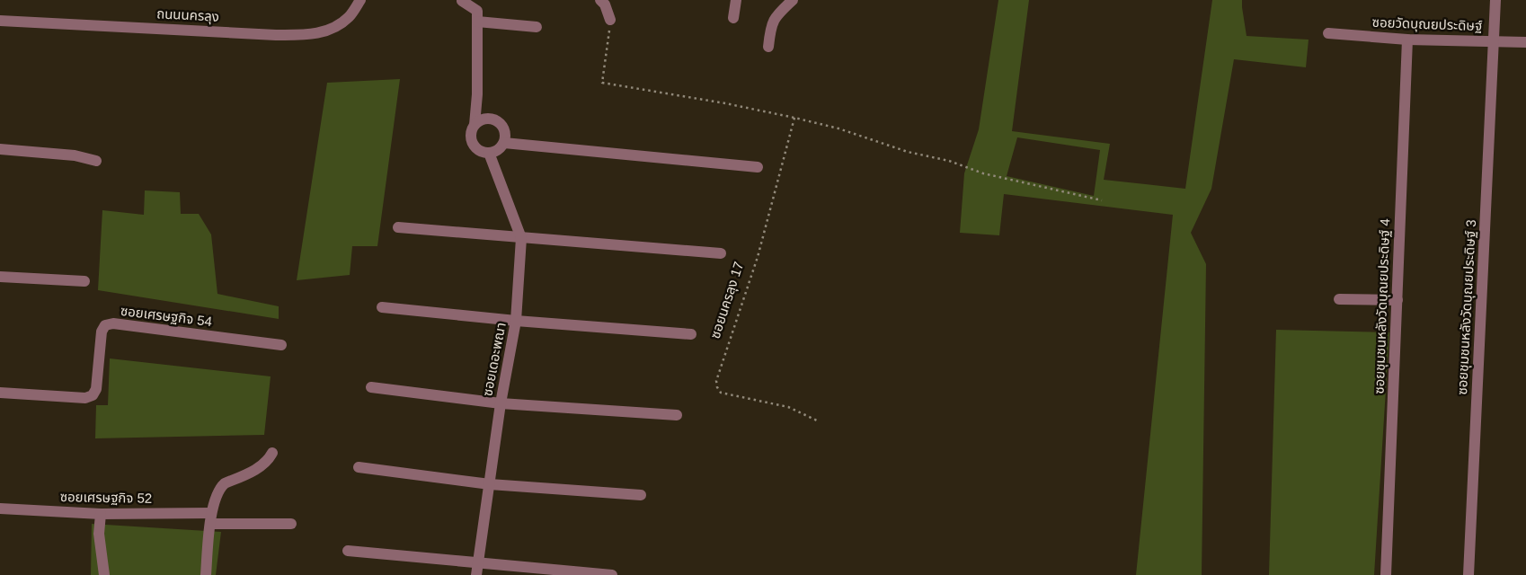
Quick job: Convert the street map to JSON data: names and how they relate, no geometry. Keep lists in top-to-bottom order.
{
  "streets": {
    "street": [
      "ถนนนครลุง",
      "ซอยวัดบุณยประดิษฐ์",
      "ซอยชุมชนหลังวัดบุณยประดิษฐ์ 4",
      "ซอยชุมชนหลังวัดบุณยประดิษฐ์ 3",
      "ซอยเศรษฐกิจ 54",
      "ซอยเดอะพณา",
      "ซอยเศรษฐกิจ 52"
    ],
    "path": ["ซอยนครลุง 17"]
  },
  "crossings": [
    ["ซอยวัดบุณยประดิษฐ์", "ซอยชุมชนหลังวัดบุณยประดิษฐ์ 4"],
    ["ซอยวัดบุณยประดิษฐ์", "ซอยชุมชนหลังวัดบุณยประดิษฐ์ 3"]
  ]
}
